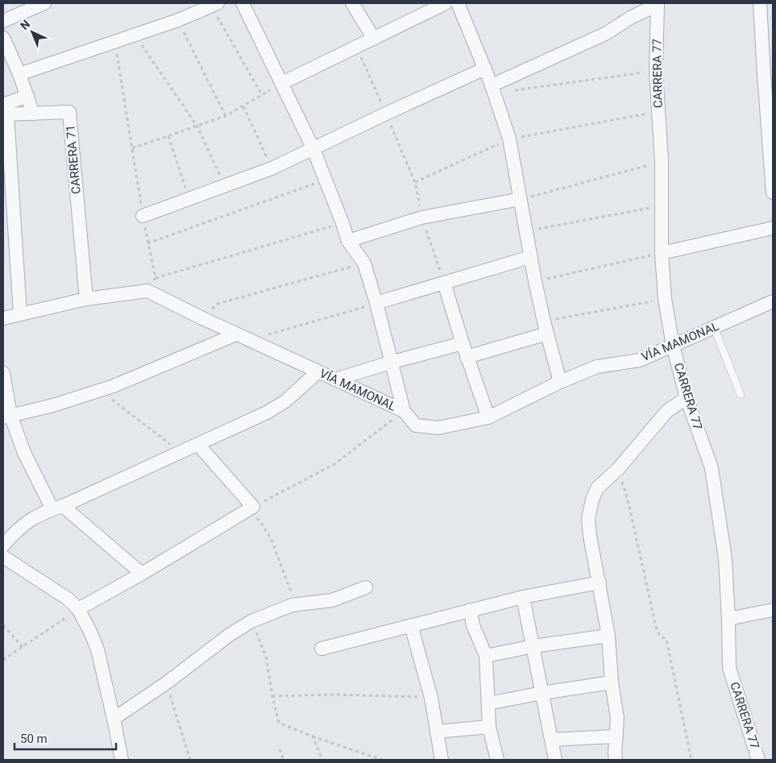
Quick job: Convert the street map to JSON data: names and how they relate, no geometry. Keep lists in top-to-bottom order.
{
  "streets": {
    "street": ["CARRERA 77", "CARRERA 71", "VÍA MAMONAL"]
  },
  "crossings": [
    ["CARRERA 77", "VÍA MAMONAL"]
  ],
  "scale_bar": "50 m",
  "north": "top left"
}
